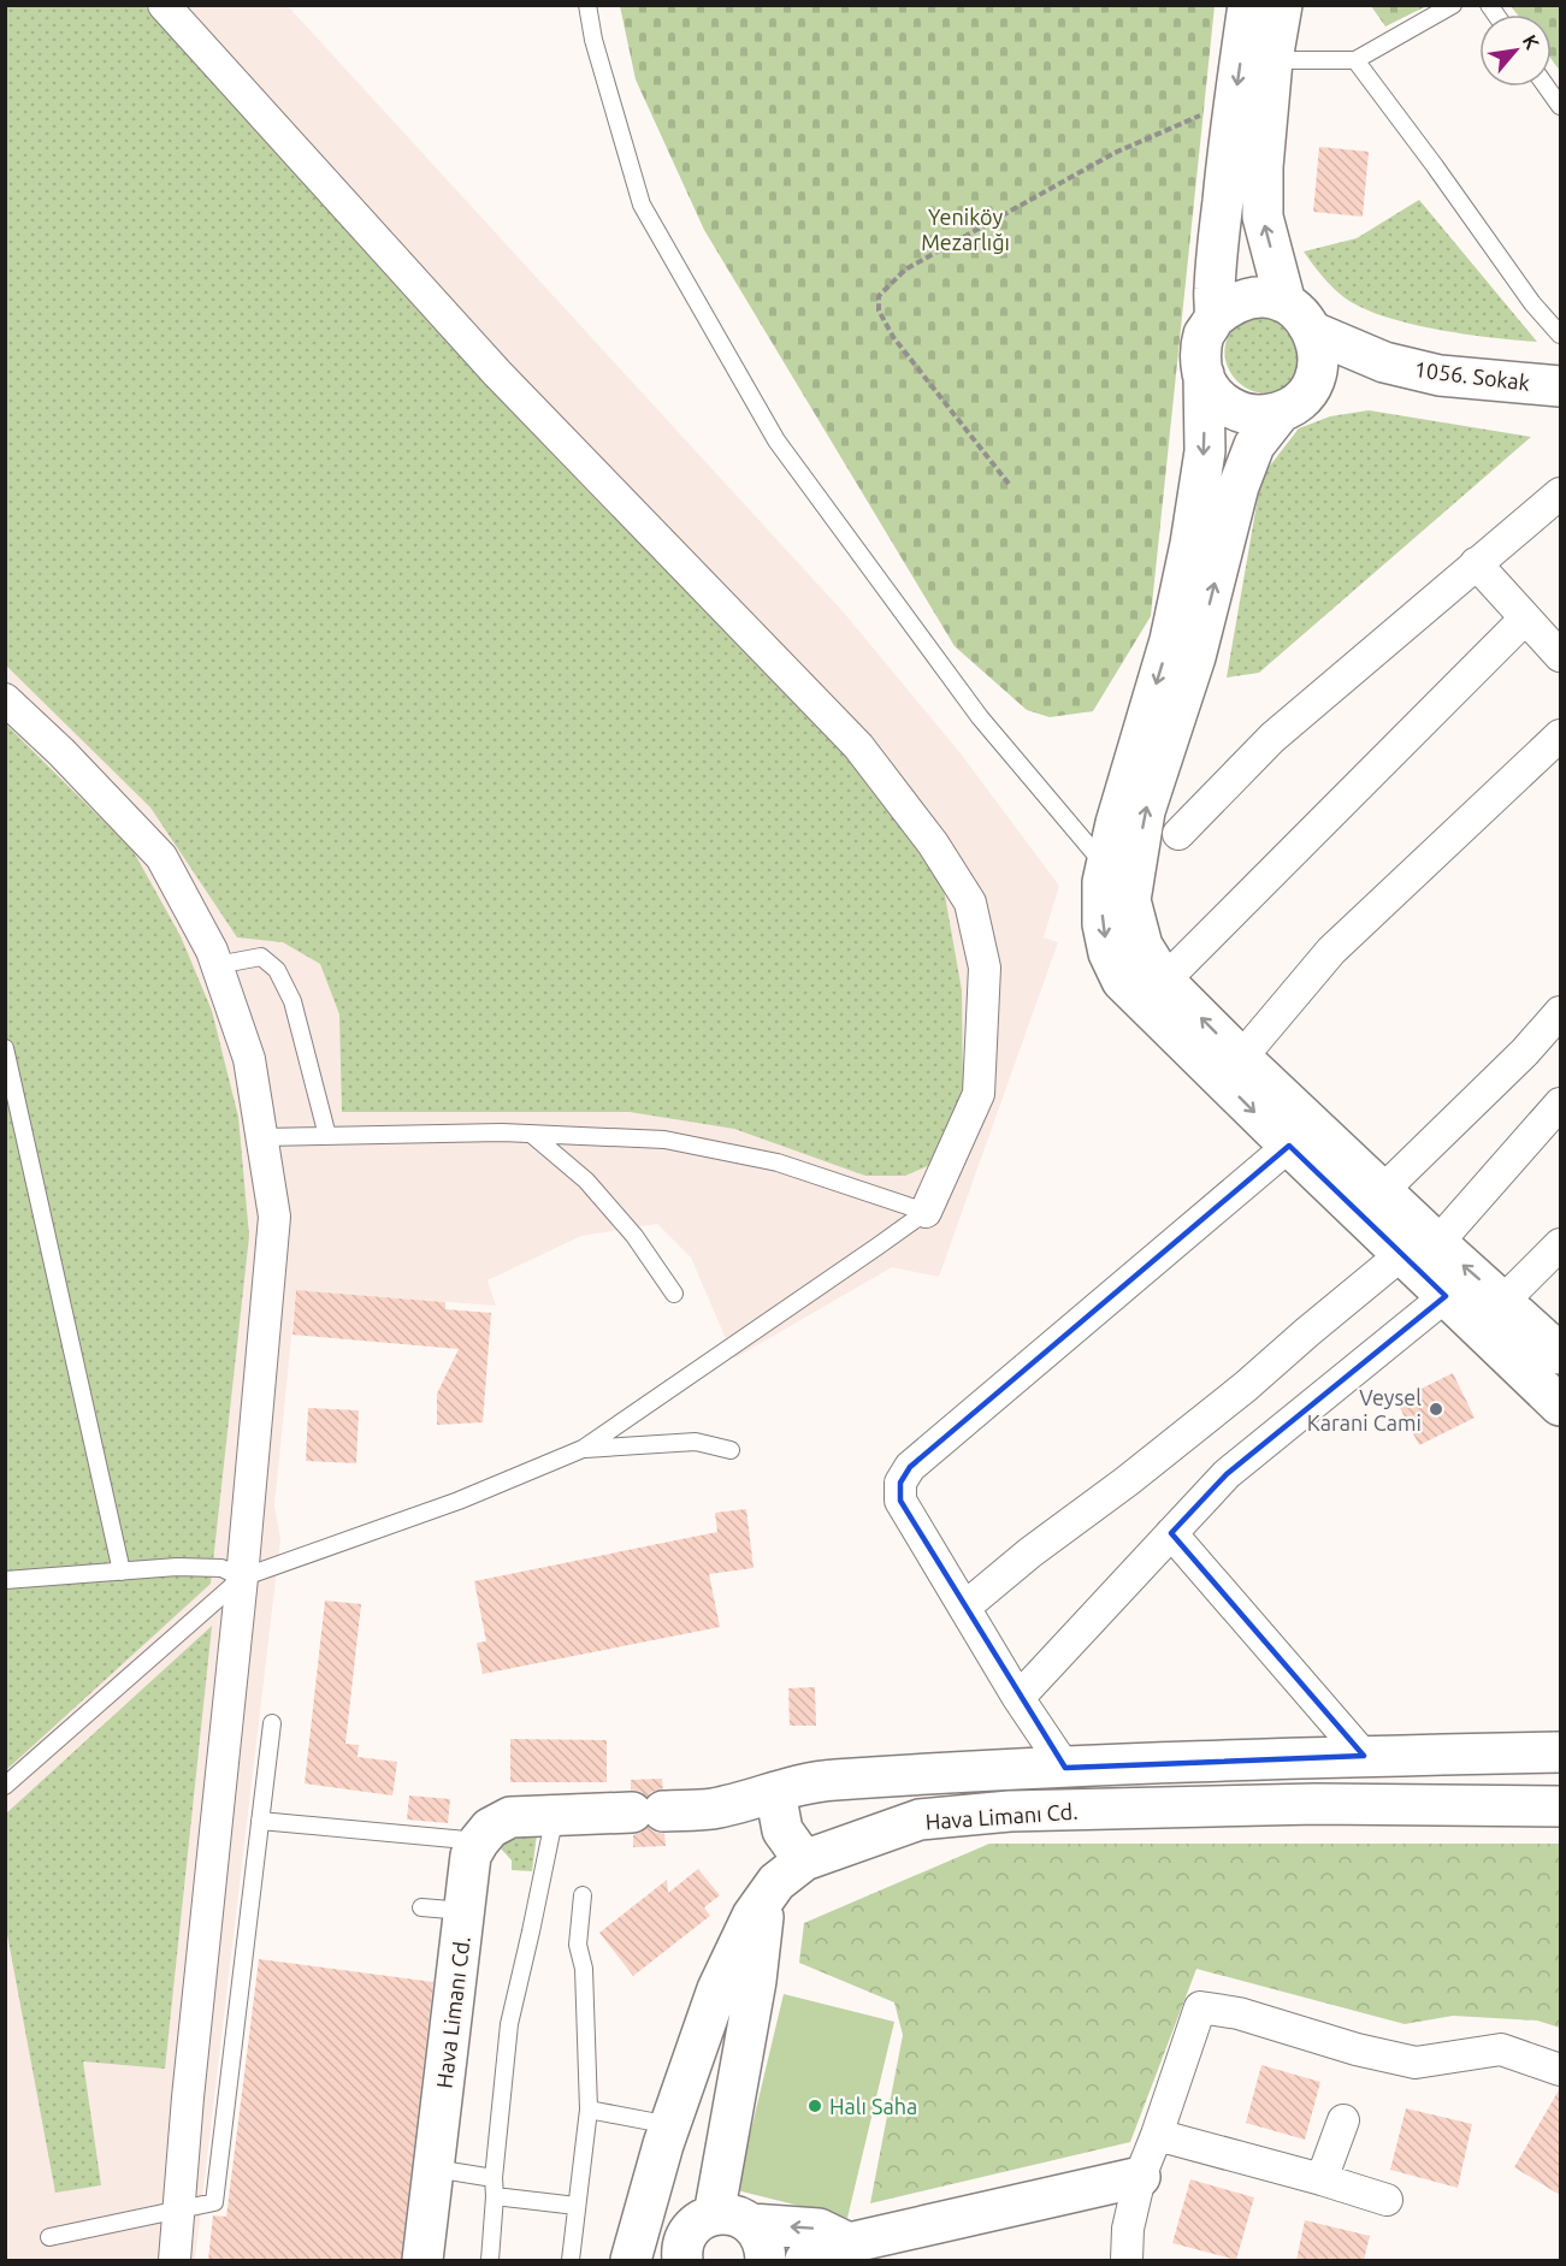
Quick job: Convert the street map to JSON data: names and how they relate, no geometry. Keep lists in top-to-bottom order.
{
  "streets": {
    "street": ["1056. Sokak", "Hava Limanı Cd."]
  },
  "parks": ["Yeniköy Mezarlığı"],
  "places": ["Veysel Karani Cami", "Halı Saha"],
  "north": "top right"
}
